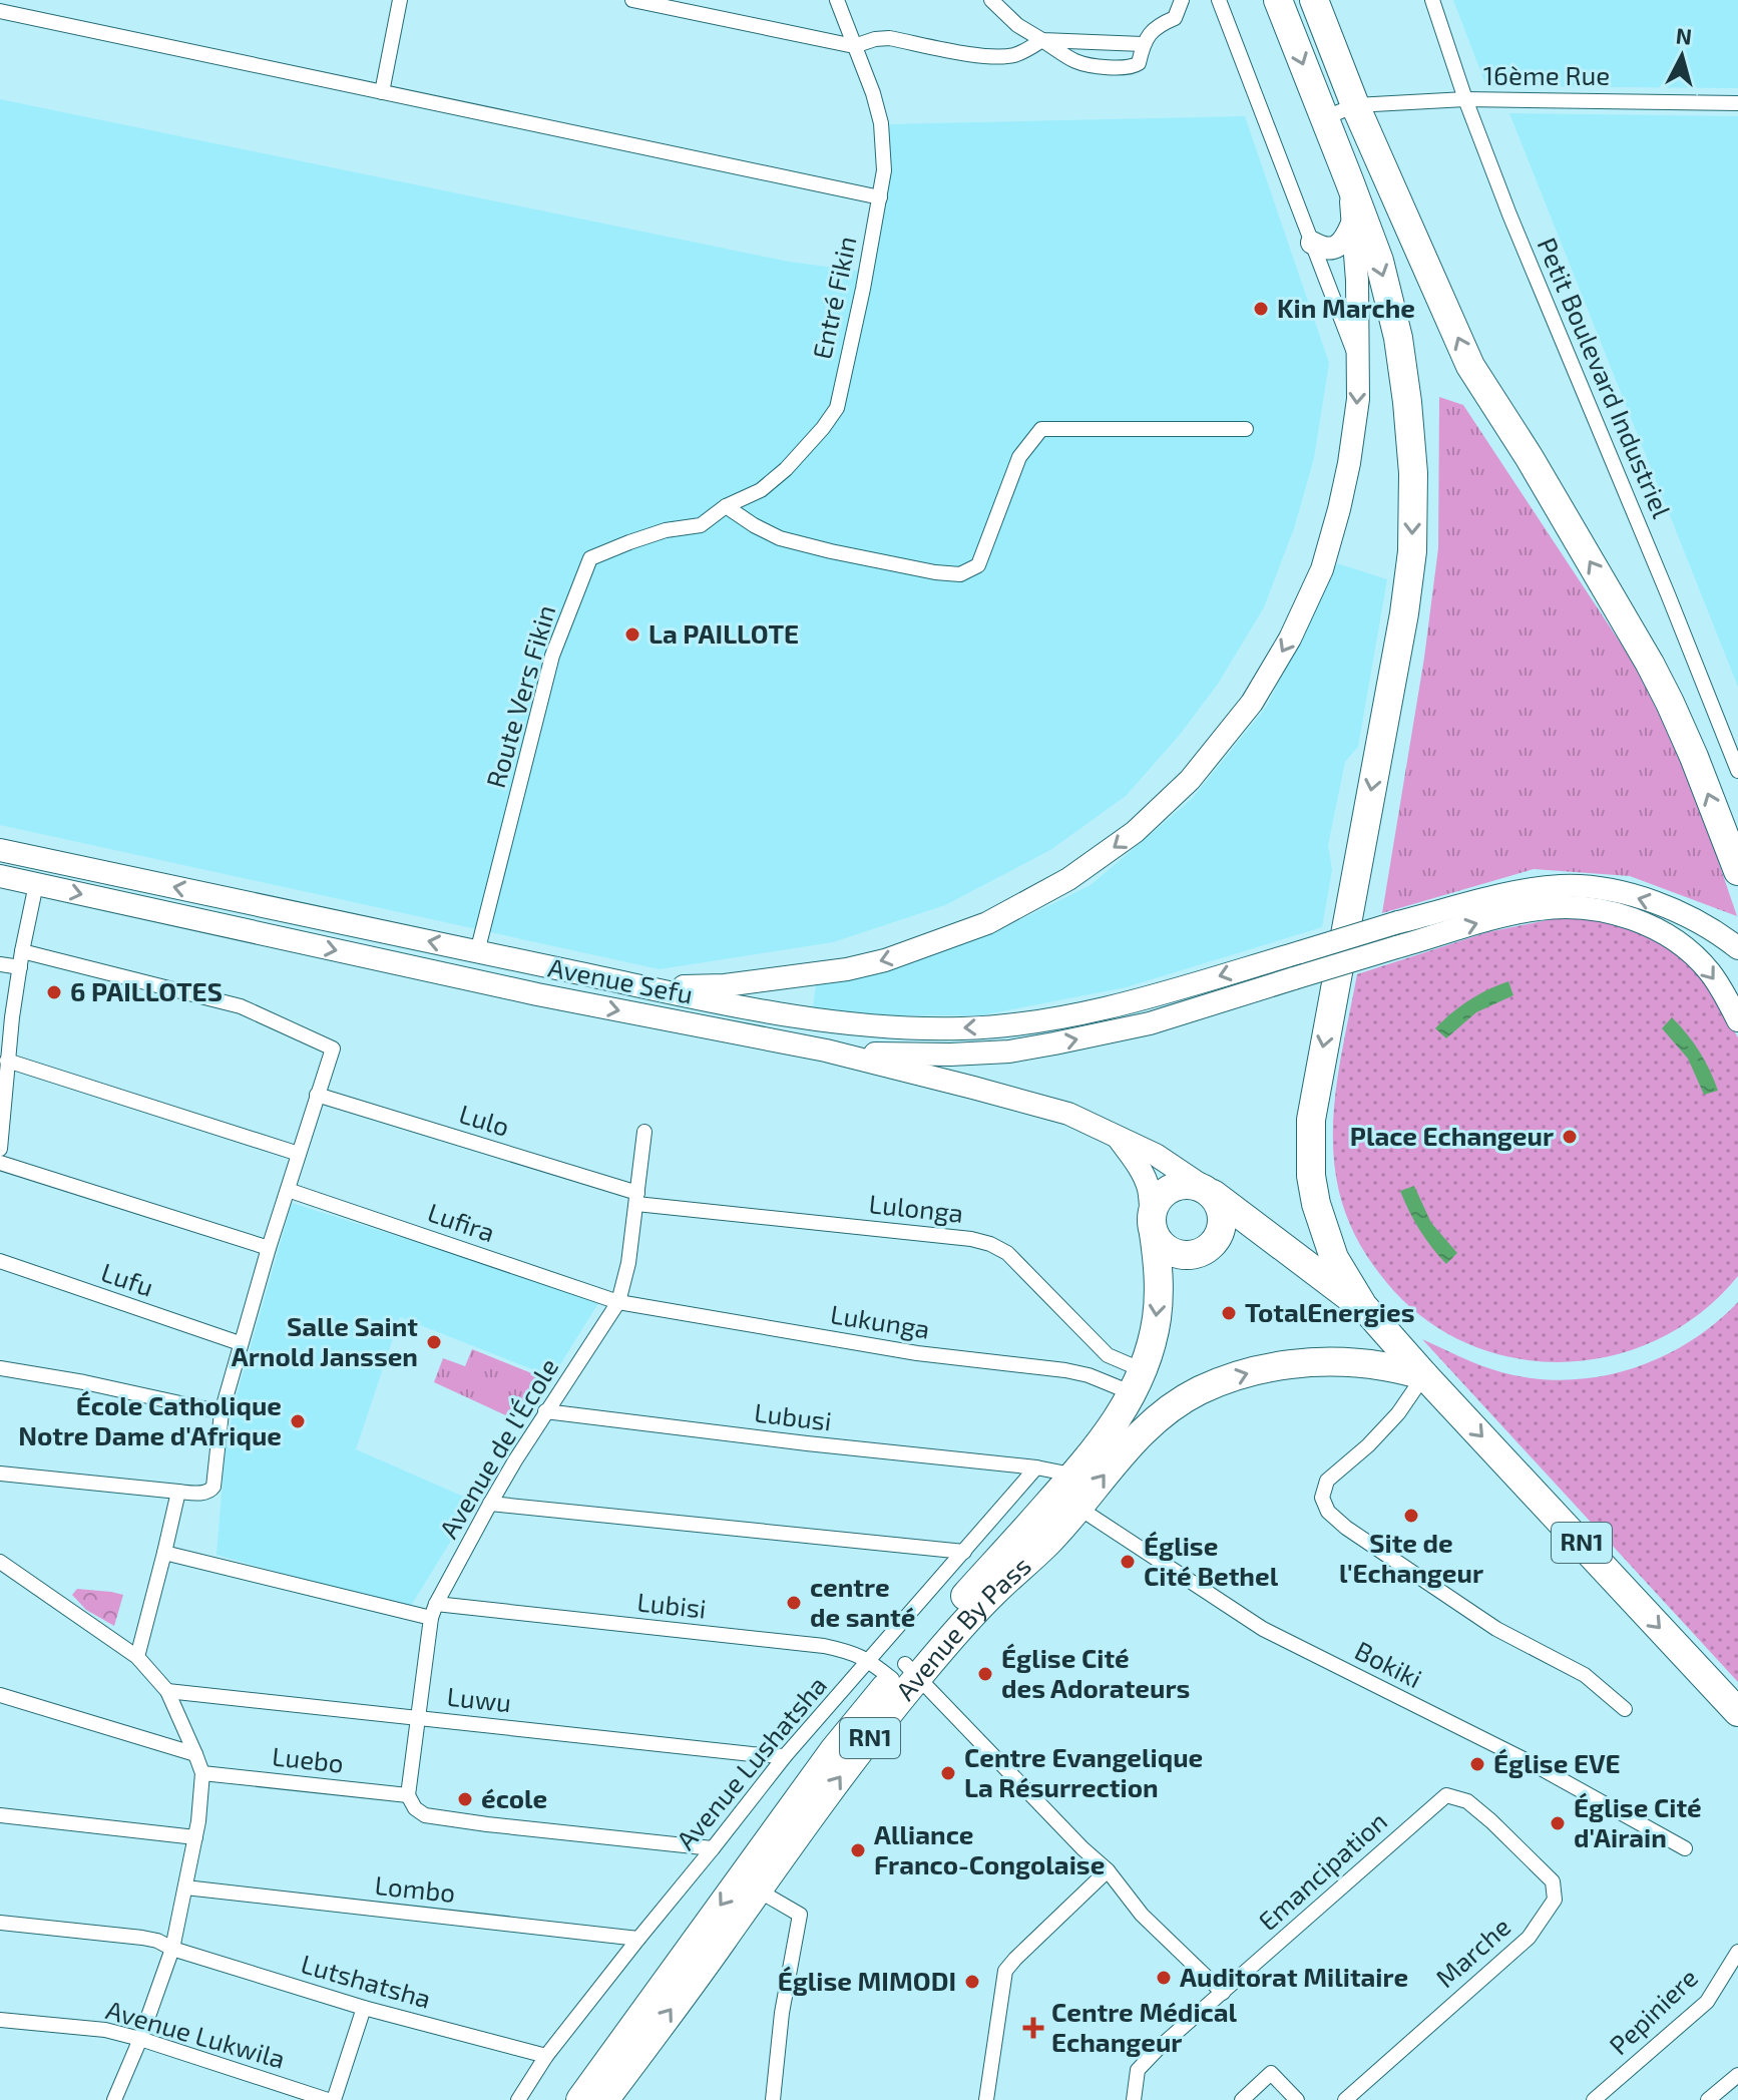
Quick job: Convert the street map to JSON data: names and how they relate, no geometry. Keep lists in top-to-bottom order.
{
  "streets": {
    "highway": ["RN1", "Avenue By Pass"],
    "main road": ["Avenue Sefu"],
    "street": [
      "16ème Rue",
      "Entré Fikin",
      "Petit Boulevard Industriel",
      "Route Vers Fikin",
      "Lulo",
      "Lulonga",
      "Lufira",
      "Lufu",
      "Lukunga",
      "Lubusi",
      "Avenue de l'École",
      "Lubisi",
      "Bokiki",
      "Luwu",
      "Luebo",
      "Avenue Lushatsha",
      "Emancipation",
      "Lombo",
      "Marche",
      "Lutshatsha",
      "Pepiniere",
      "Avenue Lukwila"
    ]
  },
  "crossings": [
    ["16ème Rue", "Petit Boulevard Industriel"],
    ["Entré Fikin", "Route Vers Fikin"],
    ["Route Vers Fikin", "Avenue Sefu"],
    ["Avenue Sefu", "RN1"],
    ["Lulo", "Lulonga"],
    ["Lulo", "Avenue de l'École"],
    ["Lulonga", "Lukunga"],
    ["Lulonga", "Avenue de l'École"],
    ["Lulonga", "RN1"],
    ["Lulonga", "Avenue By Pass"],
    ["Lufira", "Lukunga"],
    ["Lufira", "Avenue de l'École"],
    ["Lukunga", "Avenue de l'École"],
    ["Lukunga", "RN1"],
    ["Lukunga", "Avenue By Pass"],
    ["Lubusi", "Avenue de l'École"],
    ["Lubusi", "Avenue By Pass"],
    ["Lubusi", "Avenue Lushatsha"],
    ["Avenue de l'École", "Lubisi"],
    ["Avenue de l'École", "Luwu"],
    ["Avenue de l'École", "Luebo"],
    ["RN1", "Avenue By Pass"],
    ["Lubisi", "Avenue By Pass"],
    ["Lubisi", "Avenue Lushatsha"],
    ["Lubisi", "Emancipation"],
    ["Avenue By Pass", "Bokiki"],
    ["Luwu", "Avenue Lushatsha"],
    ["Avenue Lushatsha", "Lombo"],
    ["Avenue Lushatsha", "Lutshatsha"],
    ["Emancipation", "Marche"]
  ],
  "places": {
    "other": [
      "Kin Marche",
      "La PAILLOTE",
      "6 PAILLOTES",
      "Place Echangeur",
      "TotalEnergies",
      "Salle Saint Arnold Janssen",
      "École Catholique Notre Dame d'Afrique",
      "Site de l'Echangeur",
      "Église Cité Bethel",
      "centre de santé",
      "Église Cité des Adorateurs",
      "Église EVE",
      "Centre Evangelique La Résurrection",
      "école",
      "Église Cité d'Airain",
      "Alliance Franco-Congolaise",
      "Auditorat Militaire",
      "Église MIMODI"
    ],
    "health": ["Centre Médical Echangeur"]
  },
  "north": "top"
}
